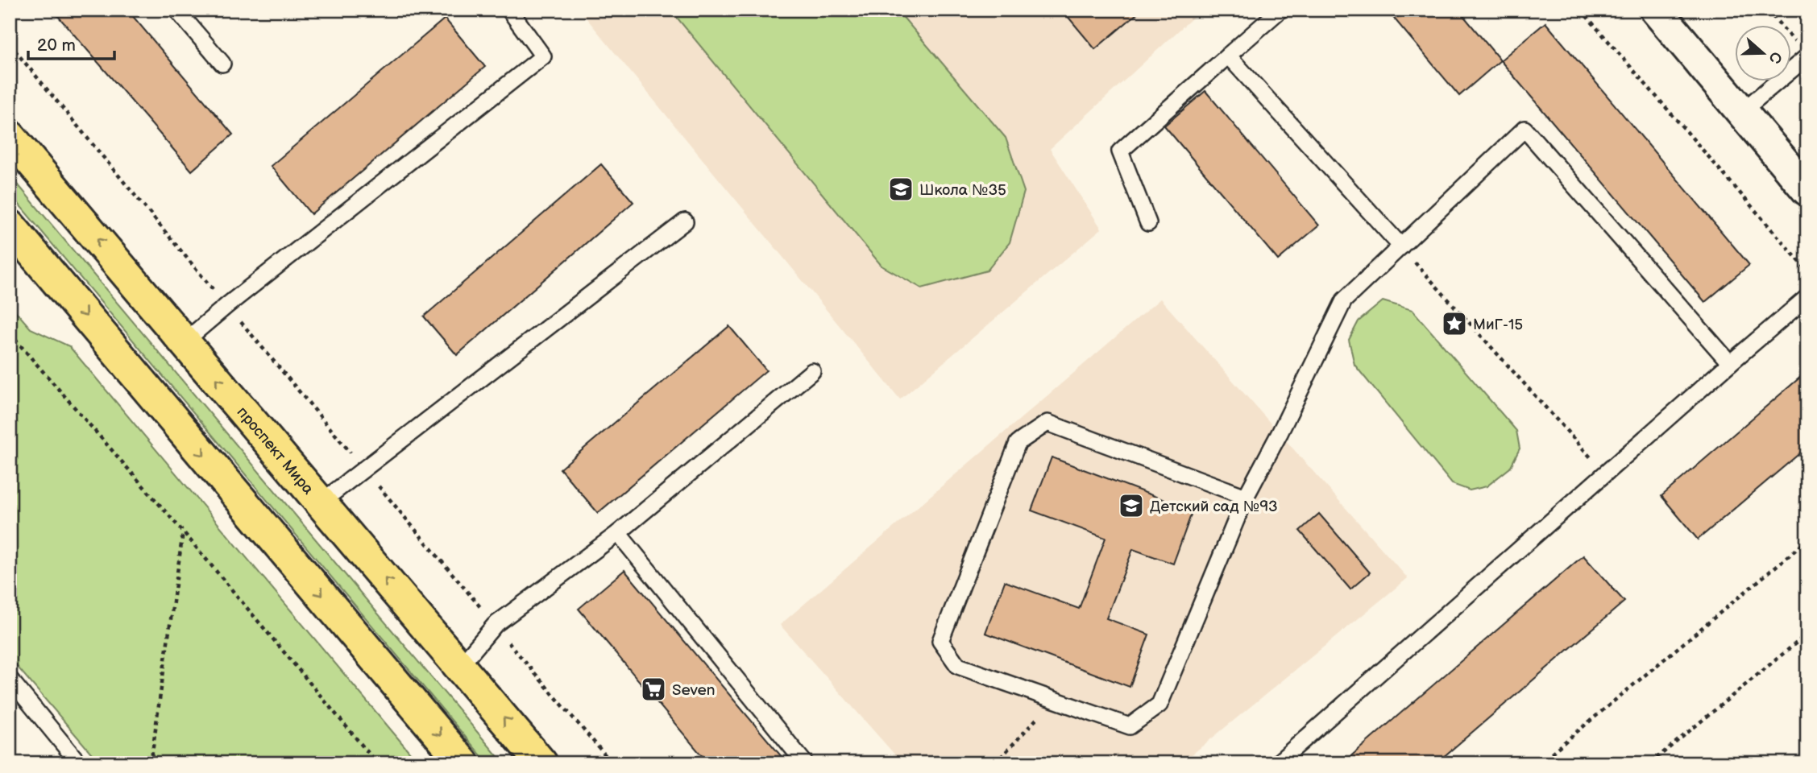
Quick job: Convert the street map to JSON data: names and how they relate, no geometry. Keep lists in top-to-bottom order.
{
  "streets": {
    "main road": ["проспект Мира"]
  },
  "places": {
    "school or university": ["Школа №35", "Детский сад №93"],
    "place": ["МиГ-15"],
    "supermarket": ["Seven"]
  },
  "scale_bar": "20 m",
  "north": "right"
}
